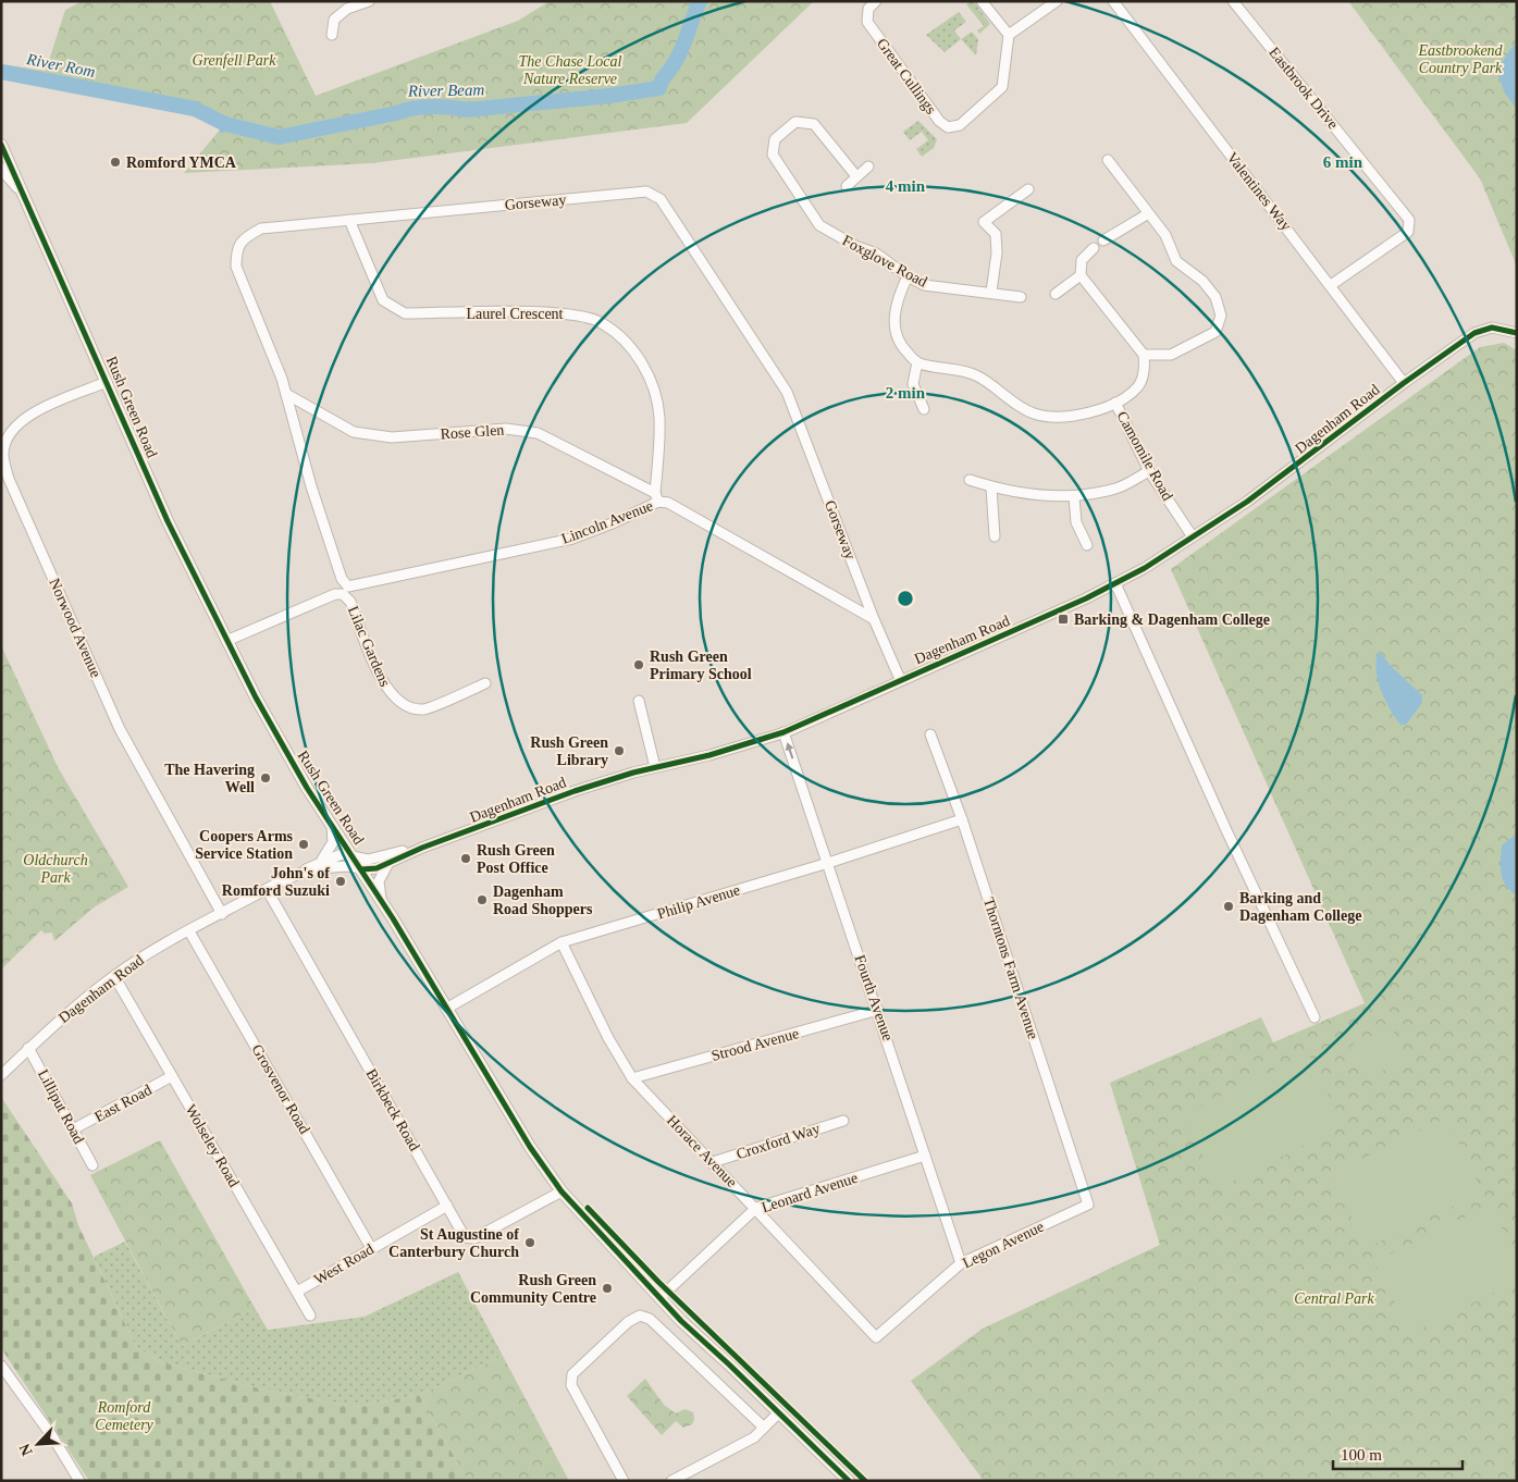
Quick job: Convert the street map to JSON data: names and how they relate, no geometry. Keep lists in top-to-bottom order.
{
  "streets": {
    "main road": ["Rush Green Road"],
    "street": [
      "Great Cullings",
      "Eastbrook Drive",
      "Valentines Way",
      "Gorseway",
      "Foxglove Road",
      "Laurel Crescent",
      "Dagenham Road",
      "Rose Glen",
      "Camomile Road",
      "Lincoln Avenue",
      "Norwood Avenue",
      "Lilac Gardens",
      "Philip Avenue",
      "Thorntons Farm Avenue",
      "Fourth Avenue",
      "Strood Avenue",
      "Grosvenor Road",
      "East Road",
      "Lilliput Road",
      "Birkbeck Road",
      "Croxford Way",
      "Wolseley Road",
      "Horace Avenue",
      "Leonard Avenue",
      "Legon Avenue",
      "West Road"
    ]
  },
  "crossings": [
    ["Eastbrook Drive", "Valentines Way"],
    ["Valentines Way", "Dagenham Road"],
    ["Gorseway", "Laurel Crescent"],
    ["Gorseway", "Dagenham Road"],
    ["Gorseway", "Rose Glen"],
    ["Gorseway", "Lincoln Avenue"],
    ["Gorseway", "Lilac Gardens"],
    ["Laurel Crescent", "Rose Glen"],
    ["Laurel Crescent", "Lincoln Avenue"],
    ["Rush Green Road", "Dagenham Road"],
    ["Rush Green Road", "Lincoln Avenue"],
    ["Rush Green Road", "Norwood Avenue"],
    ["Rush Green Road", "Philip Avenue"],
    ["Rush Green Road", "Birkbeck Road"],
    ["Rush Green Road", "Leonard Avenue"],
    ["Dagenham Road", "Camomile Road"],
    ["Dagenham Road", "Norwood Avenue"],
    ["Dagenham Road", "Fourth Avenue"],
    ["Dagenham Road", "Grosvenor Road"],
    ["Dagenham Road", "Lilliput Road"],
    ["Dagenham Road", "Birkbeck Road"],
    ["Dagenham Road", "Wolseley Road"],
    ["Rose Glen", "Lincoln Avenue"],
    ["Lincoln Avenue", "Lilac Gardens"],
    ["Philip Avenue", "Thorntons Farm Avenue"],
    ["Philip Avenue", "Fourth Avenue"],
    ["Philip Avenue", "Horace Avenue"],
    ["Thorntons Farm Avenue", "Legon Avenue"],
    ["Fourth Avenue", "Strood Avenue"],
    ["Fourth Avenue", "Leonard Avenue"],
    ["Fourth Avenue", "Legon Avenue"],
    ["Strood Avenue", "Horace Avenue"],
    ["Grosvenor Road", "West Road"],
    ["East Road", "Lilliput Road"],
    ["East Road", "Wolseley Road"],
    ["Birkbeck Road", "West Road"],
    ["Croxford Way", "Horace Avenue"],
    ["Wolseley Road", "West Road"],
    ["Horace Avenue", "Leonard Avenue"],
    ["Horace Avenue", "Legon Avenue"]
  ],
  "water": ["River Rom", "River Beam"],
  "parks": [
    "Eastbrookend Country Park",
    "Grenfell Park",
    "The Chase Local Nature Reserve",
    "Oldchurch Park",
    "Central Park",
    "Romford Cemetery"
  ],
  "places": {
    "other": [
      "Romford YMCA",
      "Rush Green Primary School",
      "Rush Green Library",
      "The Havering Well",
      "Coopers Arms Service Station",
      "Rush Green Post Office",
      "John's of Romford Suzuki",
      "Dagenham Road Shoppers",
      "Barking and Dagenham College",
      "St Augustine of Canterbury Church",
      "Rush Green Community Centre"
    ],
    "transit": ["Barking & Dagenham College"]
  },
  "scale_bar": "100 m",
  "north": "bottom left",
  "rings": ["6 min", "4 min", "2 min"]
}
